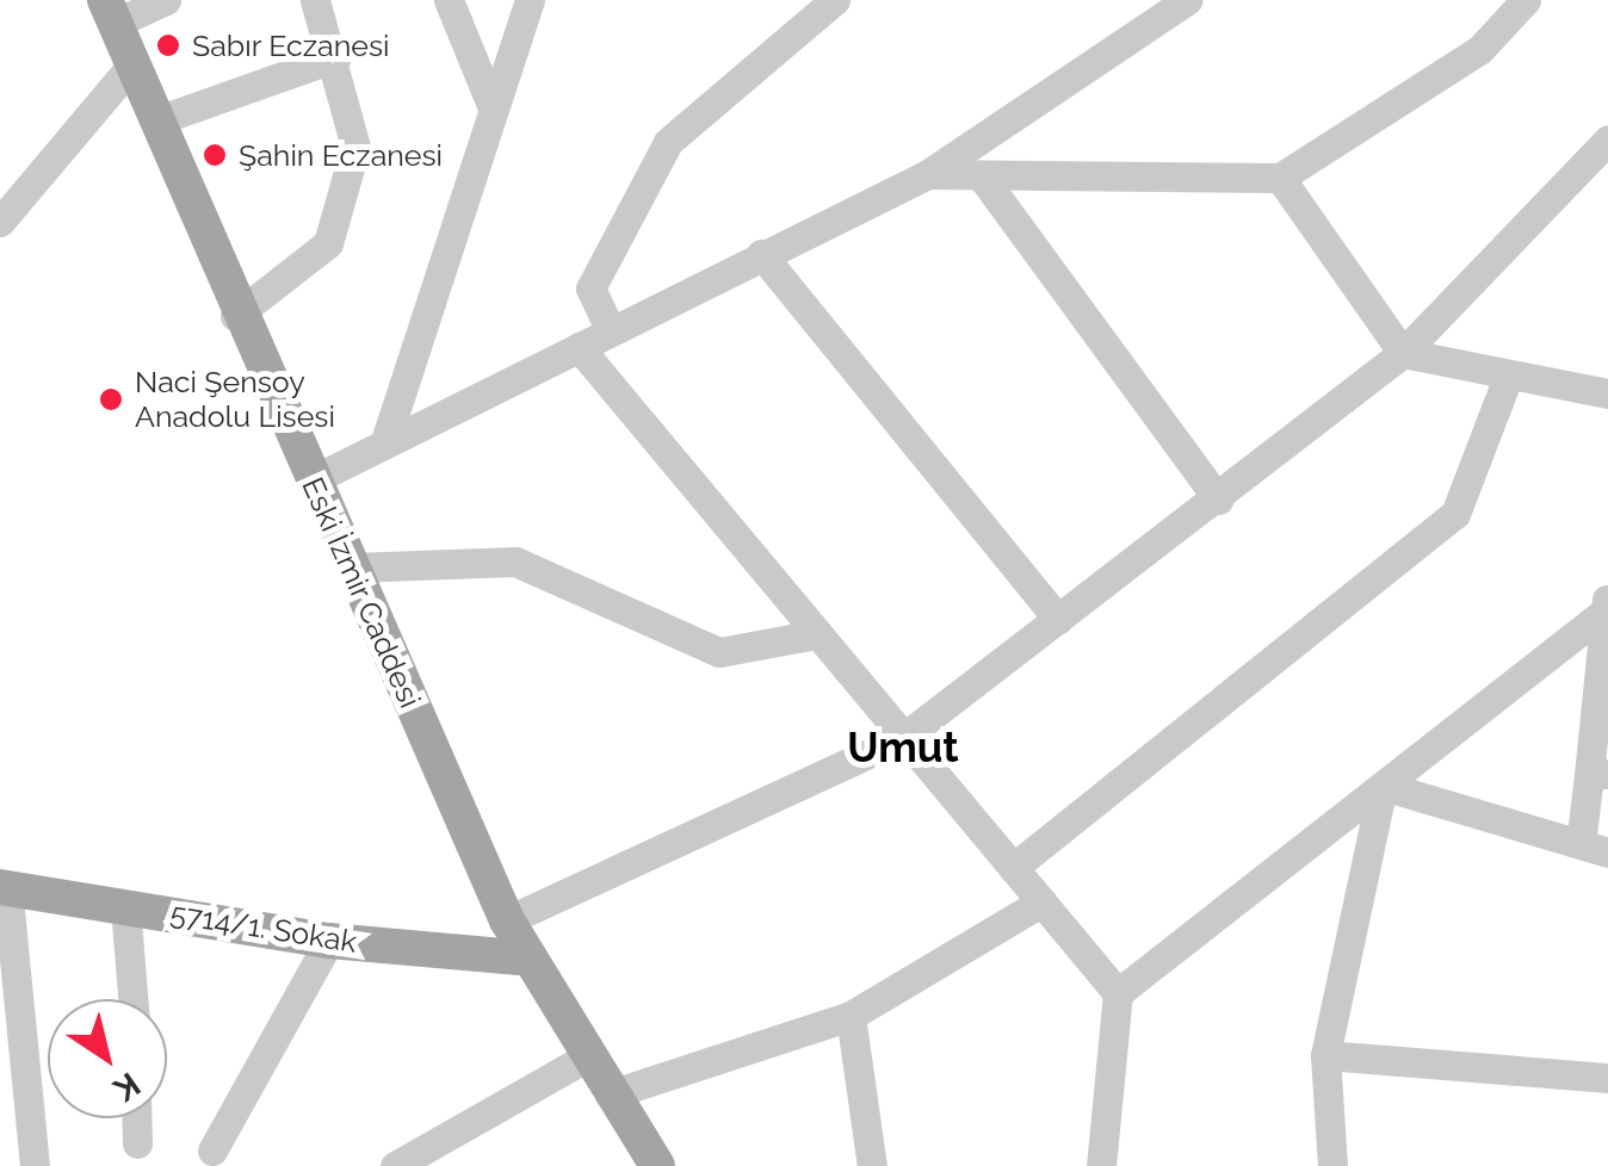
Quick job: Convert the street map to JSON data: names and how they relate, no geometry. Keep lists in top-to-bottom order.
{
  "streets": {
    "main road": ["Eski İzmir Caddesi", "5714/1. Sokak"]
  },
  "crossings": [
    ["Eski İzmir Caddesi", "5714/1. Sokak"]
  ],
  "districts": ["Umut"],
  "places": ["Sabır Eczanesi", "Şahin Eczanesi", "Naci Şensoy Anadolu Lisesi"],
  "north": "bottom right"
}
